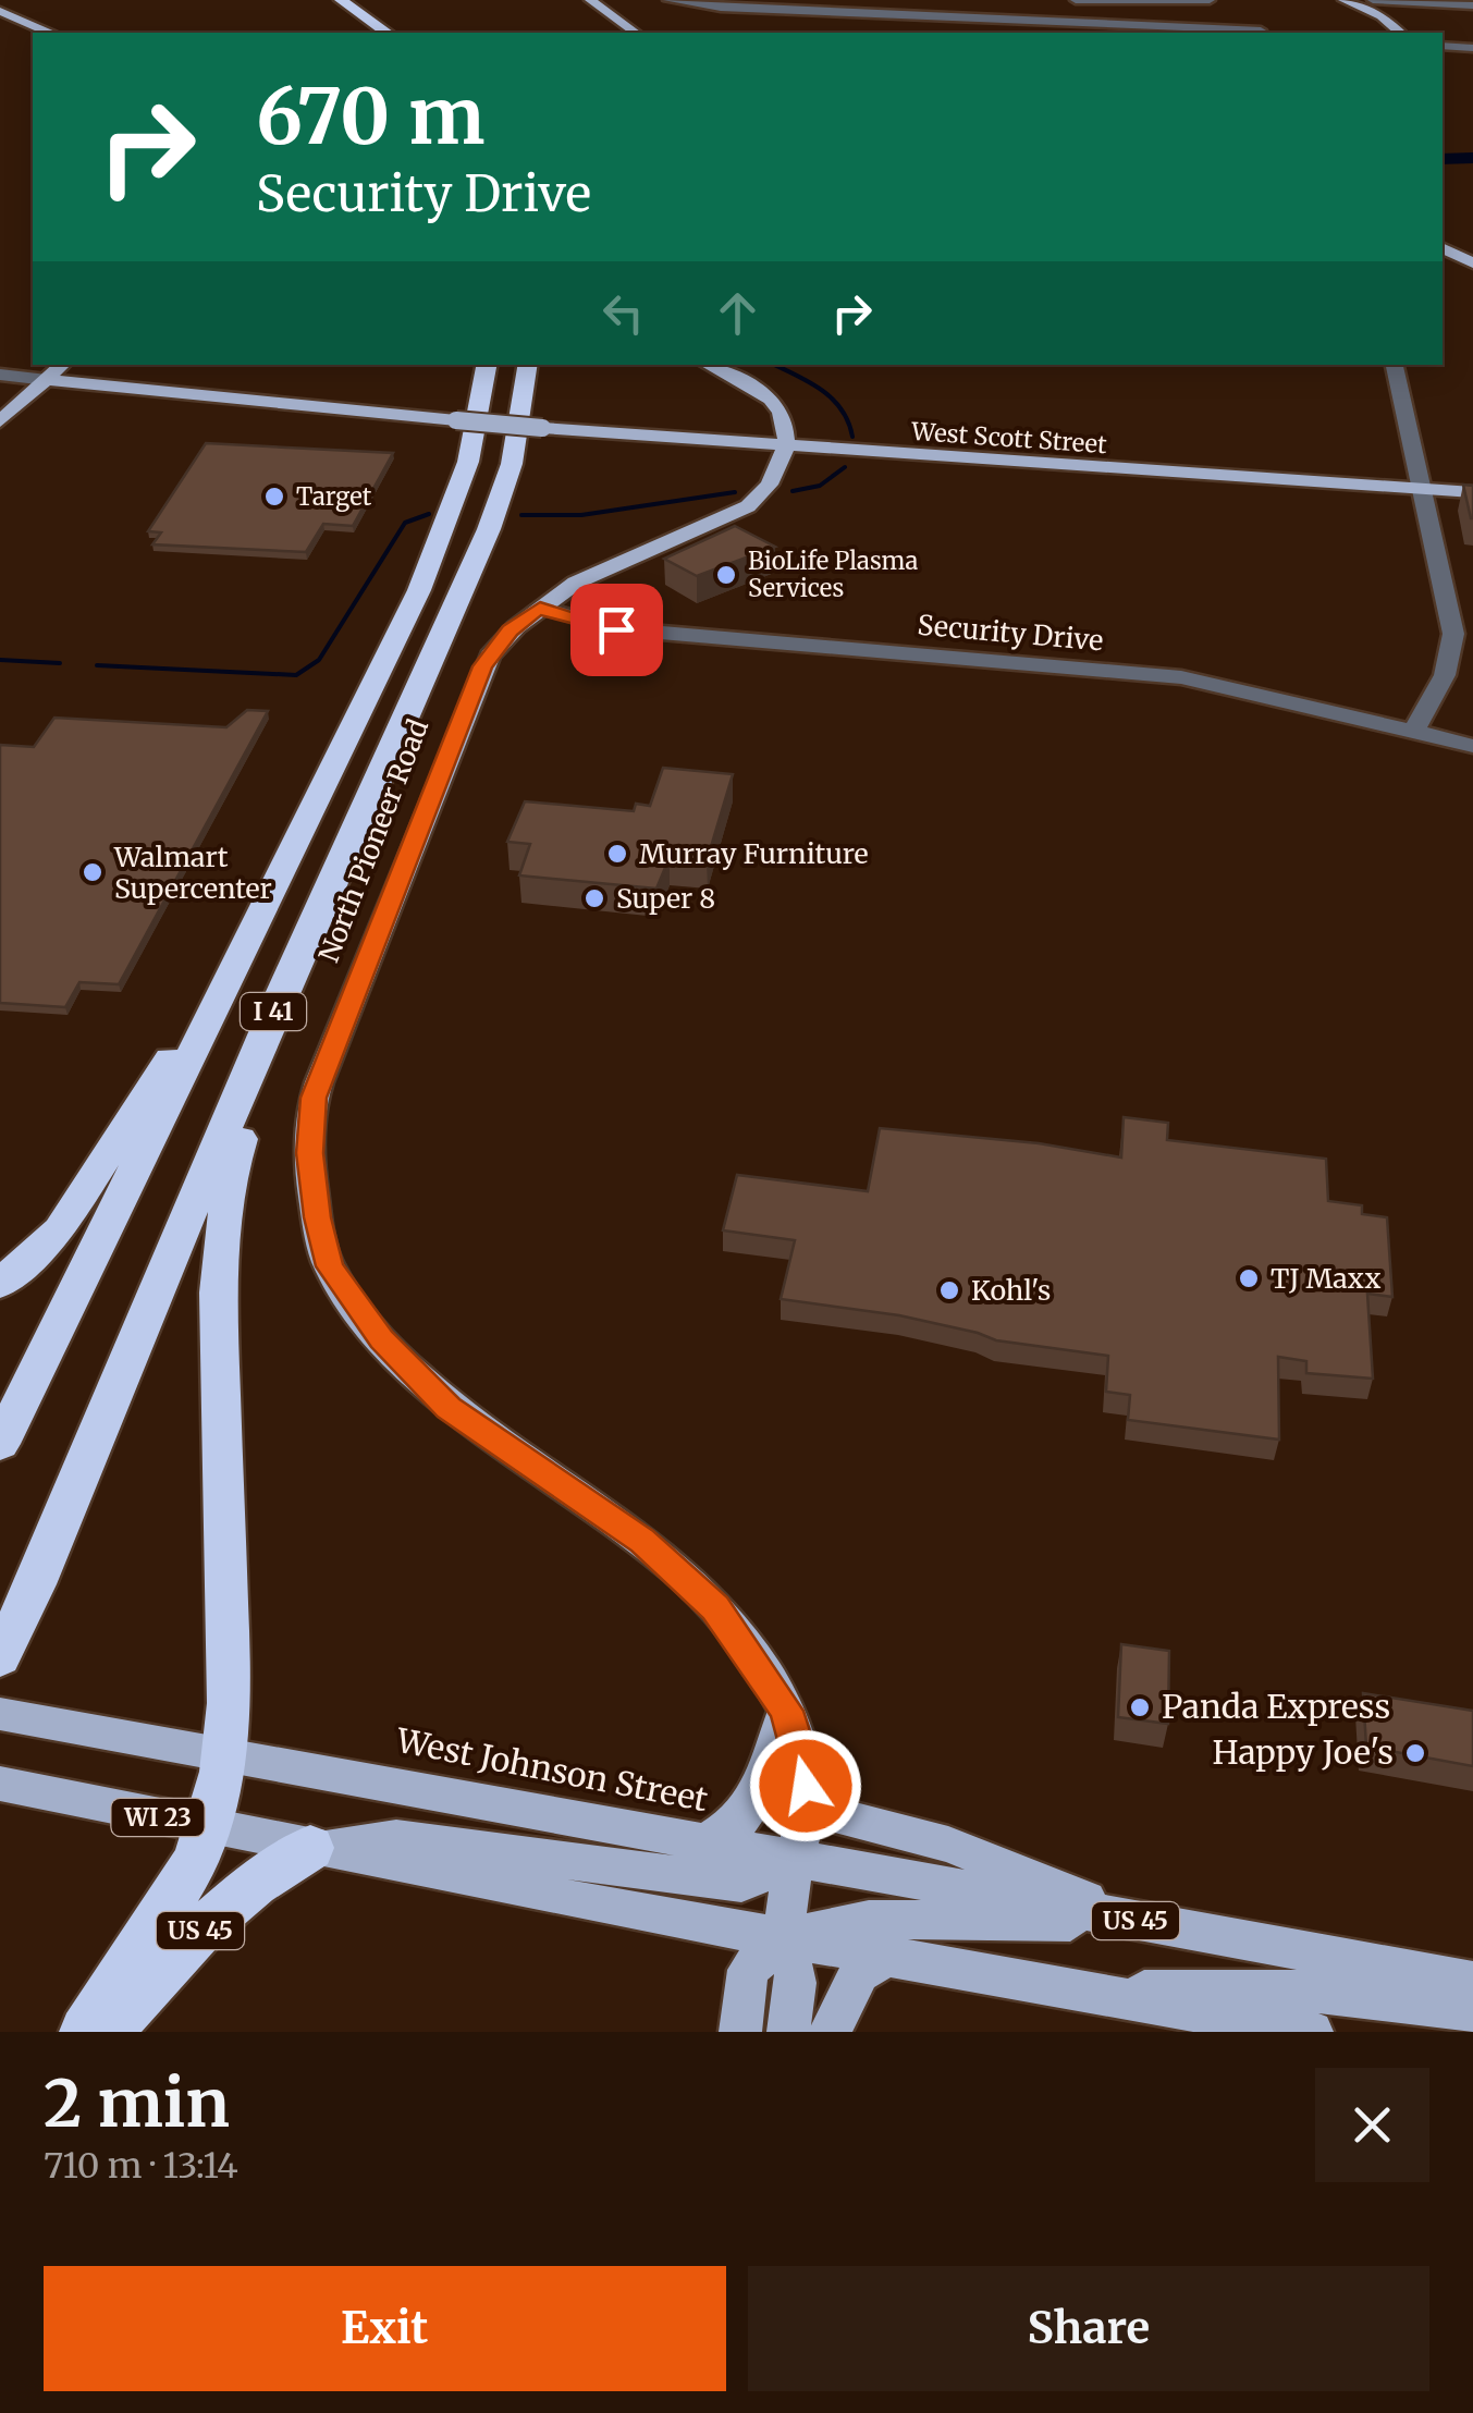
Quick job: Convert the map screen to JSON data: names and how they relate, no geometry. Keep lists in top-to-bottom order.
{
  "streets": {
    "highway": ["I 41", "US 45"],
    "main road": [
      "West Scott Street",
      "North Pioneer Road",
      "West Johnson Street",
      "WI 23"
    ],
    "street": ["Security Drive"]
  },
  "crossings": [
    ["West Scott Street", "North Pioneer Road"],
    ["Security Drive", "North Pioneer Road"],
    ["North Pioneer Road", "West Johnson Street"],
    ["WI 23", "US 45"]
  ],
  "places": [
    "Target",
    "BioLife Plasma Services",
    "Murray Furniture",
    "Walmart Supercenter",
    "Super 8",
    "TJ Maxx",
    "Kohl's",
    "Panda Express",
    "Happy Joe's"
  ],
  "page": {
    "turn": ["670 m", "Security Drive"],
    "heading": ["2 min", "710 m · 13:14"],
    "buttons": ["Exit", "Share"]
  }
}
